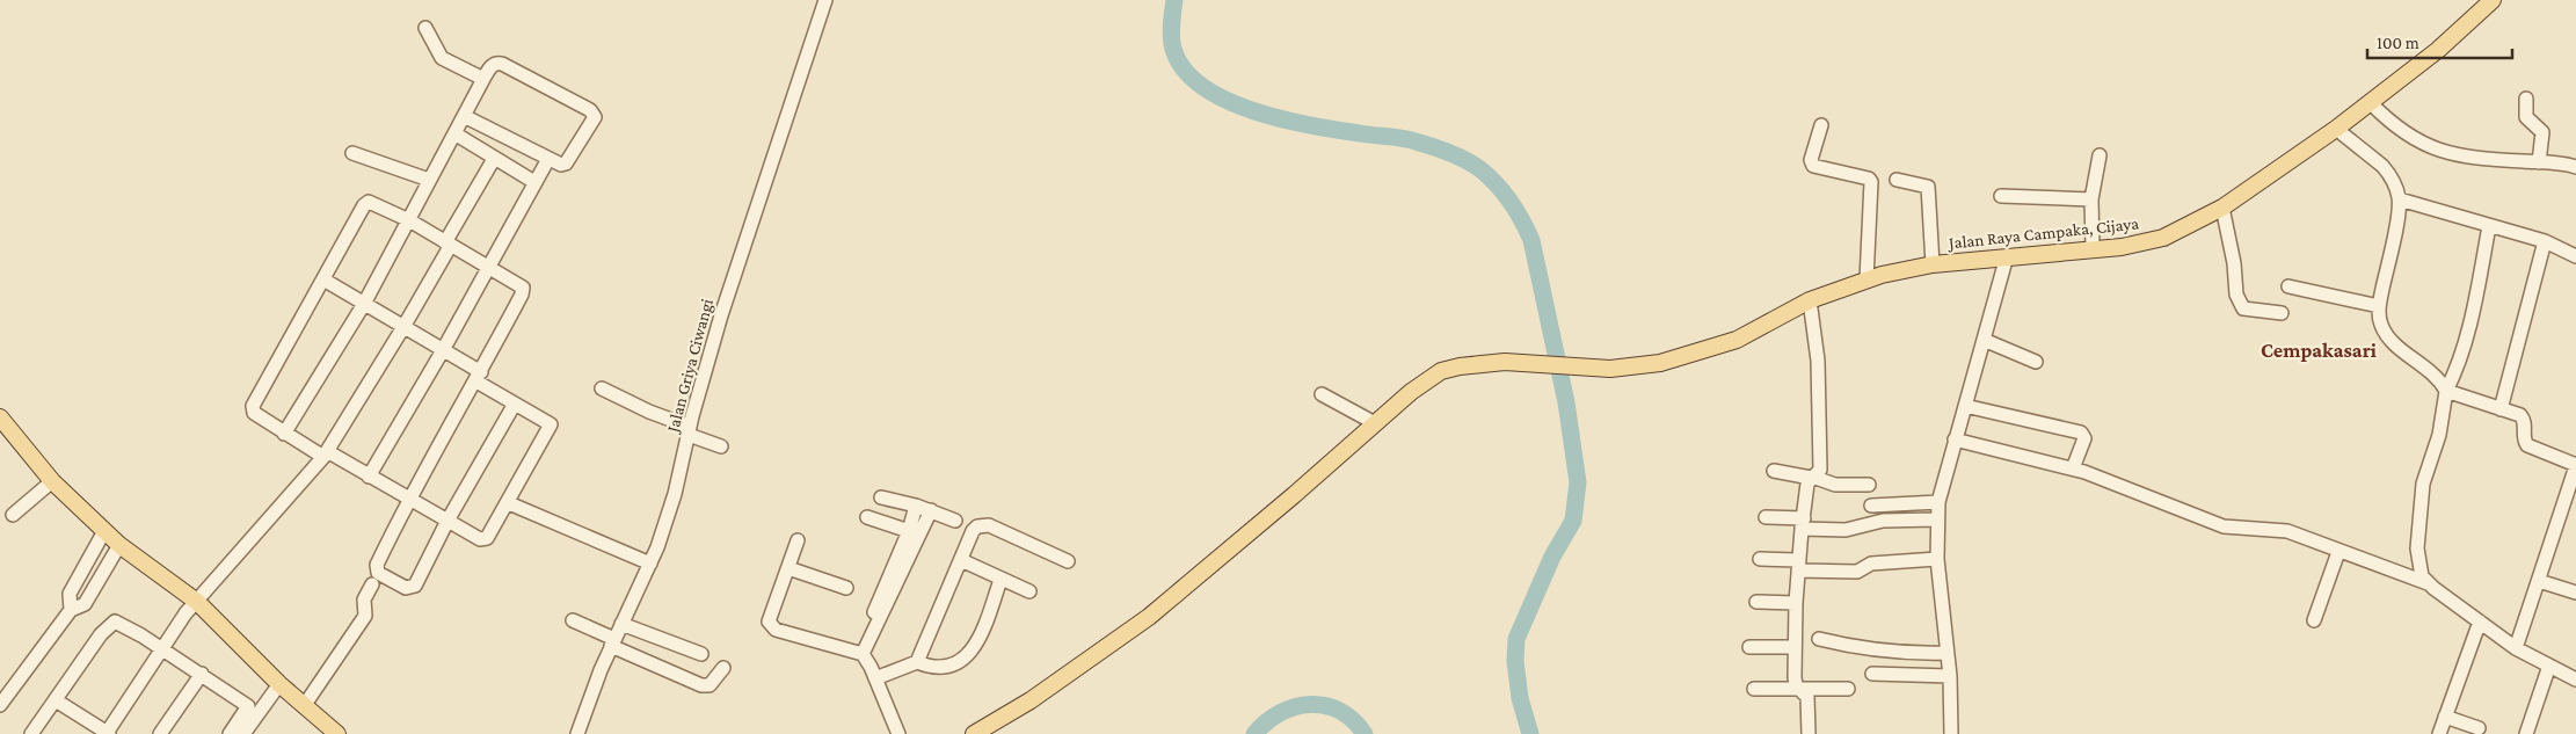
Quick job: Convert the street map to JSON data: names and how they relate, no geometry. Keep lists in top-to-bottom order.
{
  "streets": {
    "main road": ["Jalan Raya Campaka, Cijaya"],
    "street": ["Jalan Griya Ciwangi"]
  },
  "districts": ["Cempakasari"],
  "scale_bar": "100 m"
}
